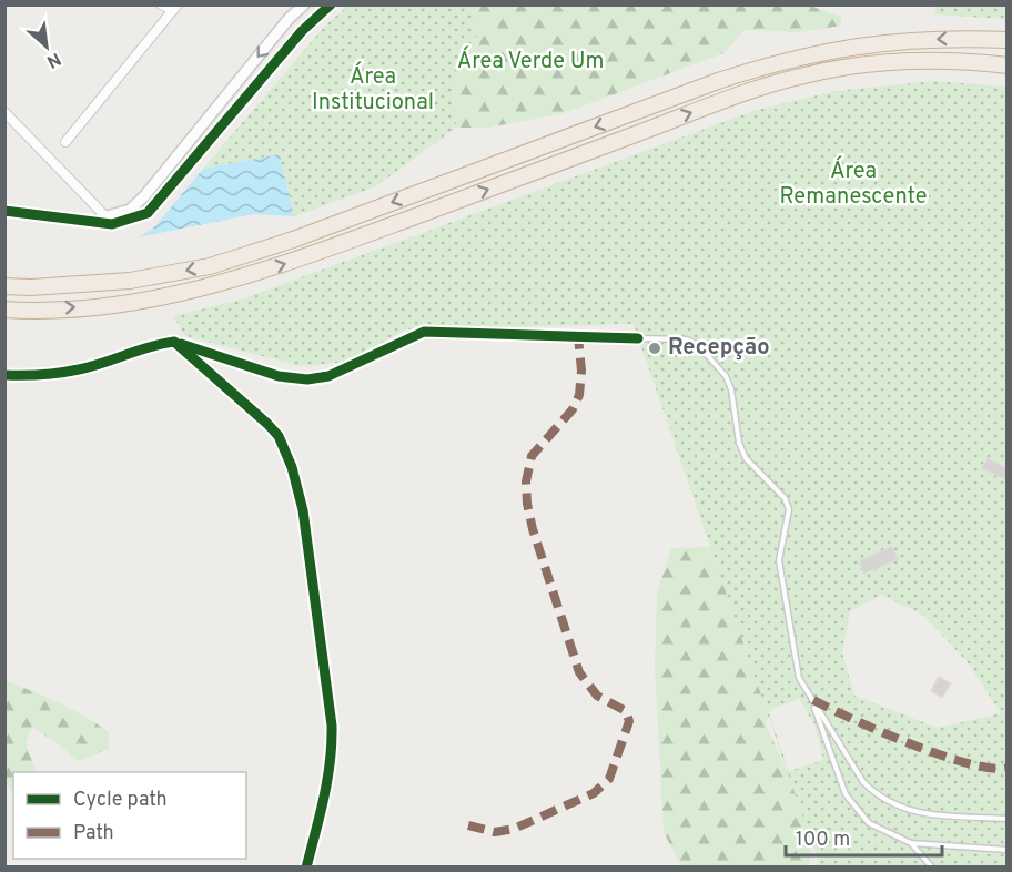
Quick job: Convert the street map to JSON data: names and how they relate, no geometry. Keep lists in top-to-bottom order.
{
  "parks": ["Área Verde Um", "Área Institucional", "Área Remanescente"],
  "places": ["Recepção"],
  "legend": ["Cycle path", "Path"],
  "scale_bar": "100 m",
  "north": "bottom right"
}
